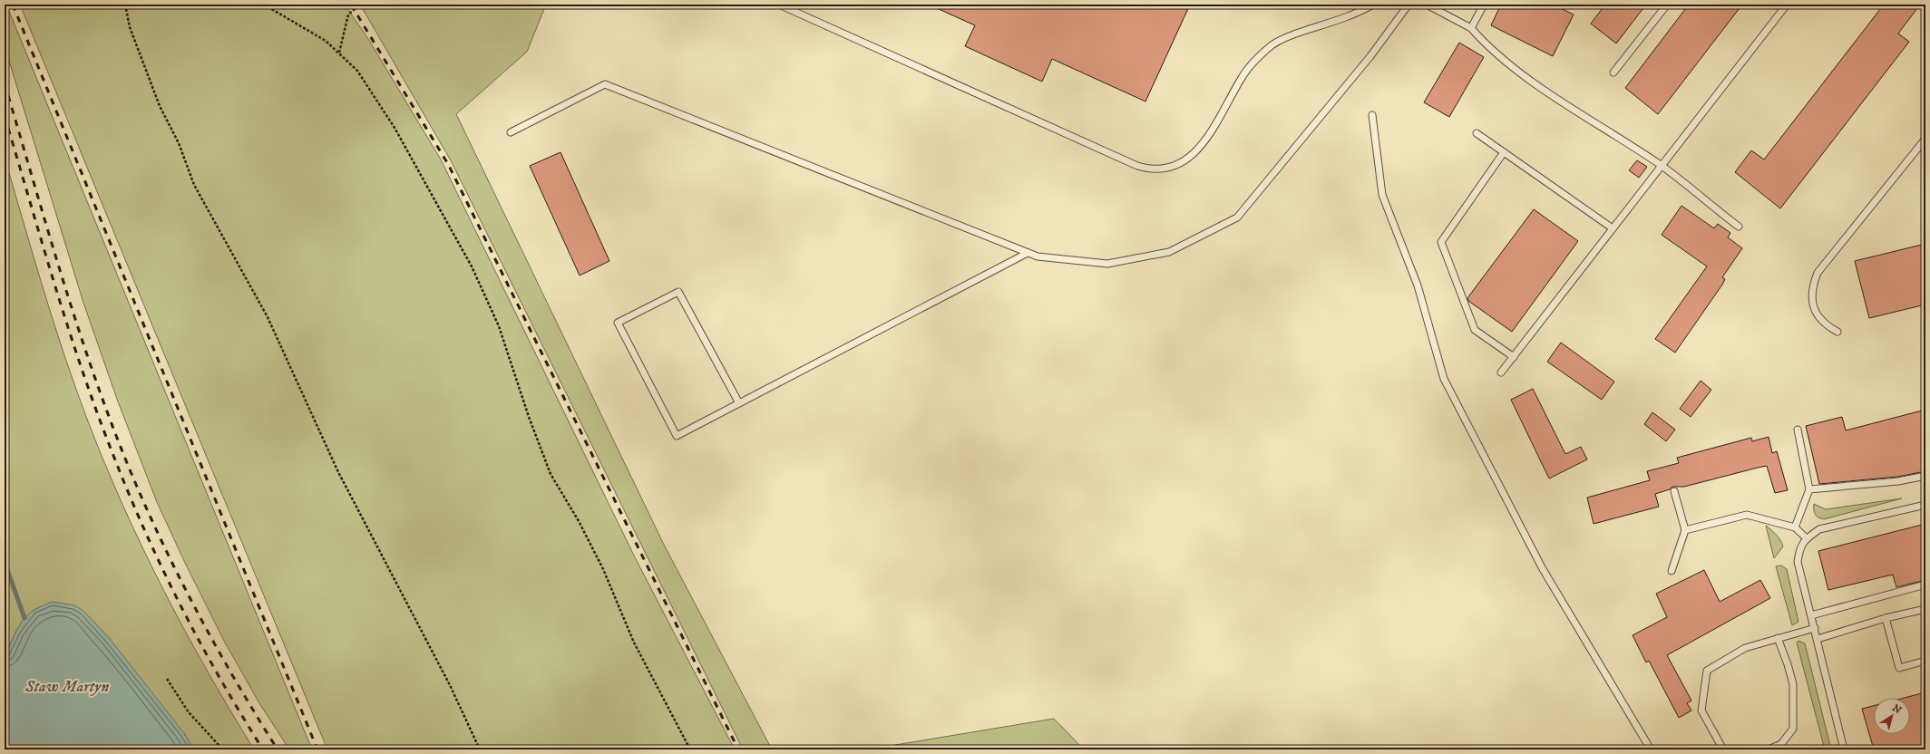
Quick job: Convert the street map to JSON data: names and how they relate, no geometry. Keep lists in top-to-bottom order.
{
  "water": ["Staw Martyn"],
  "north": "top right"
}
